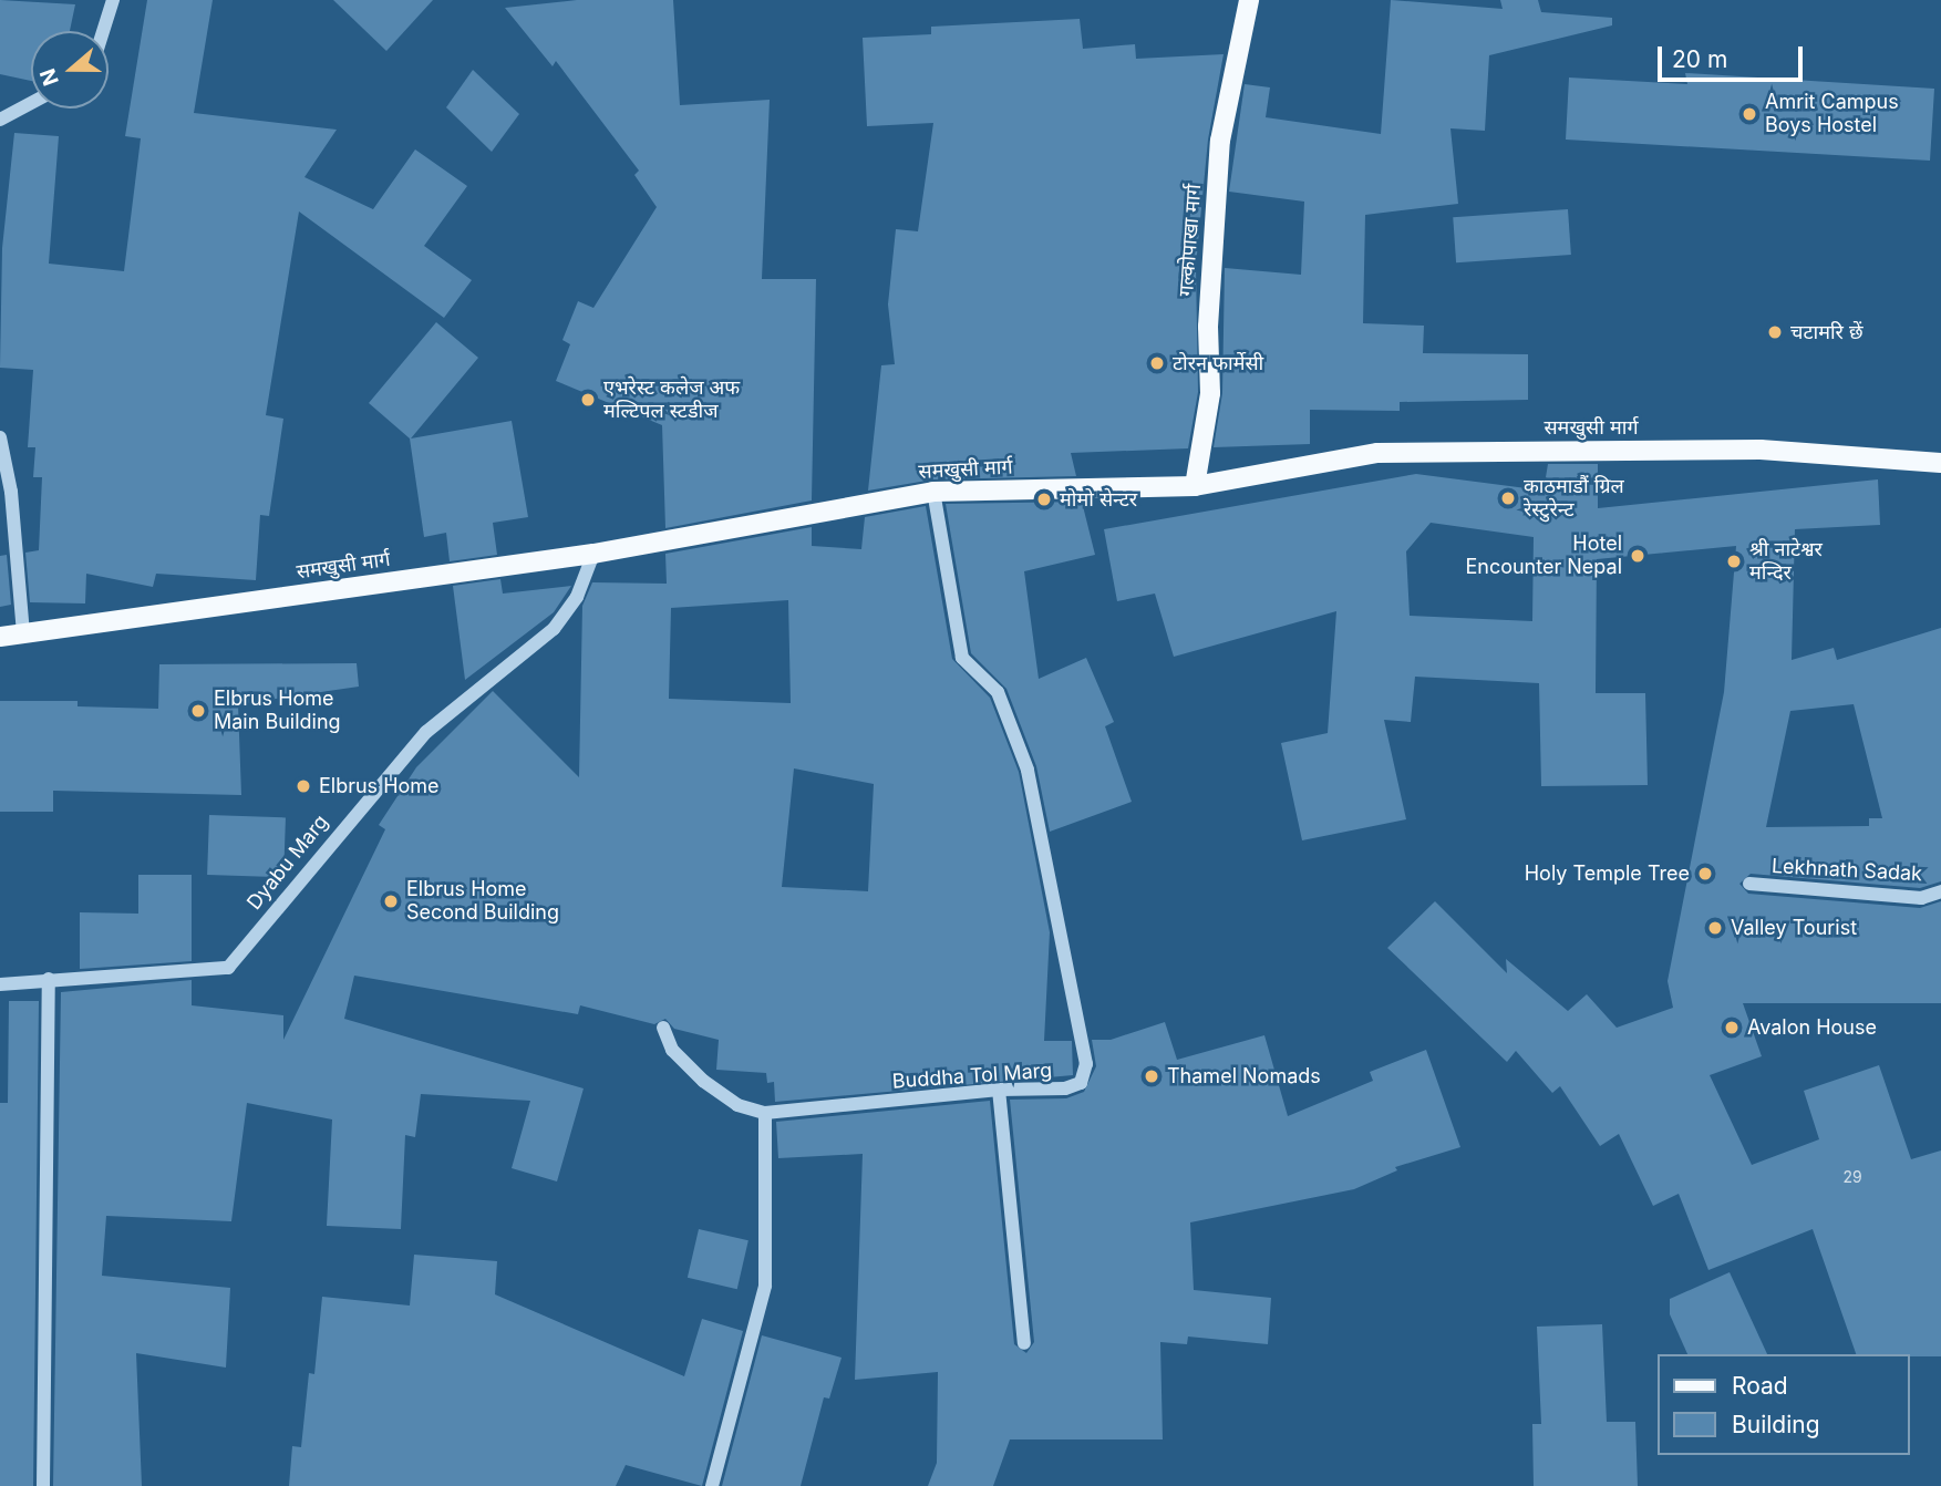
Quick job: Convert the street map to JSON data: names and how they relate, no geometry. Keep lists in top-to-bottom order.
{
  "streets": {
    "main road": ["गल्कोपाखा मार्ग", "समखुसी मार्ग"],
    "street": ["Dyabu Marg", "Lekhnath Sadak", "Buddha Tol Marg"]
  },
  "crossings": [
    ["गल्कोपाखा मार्ग", "समखुसी मार्ग"],
    ["समखुसी मार्ग", "Dyabu Marg"],
    ["समखुसी मार्ग", "Buddha Tol Marg"]
  ],
  "places": [
    "Amrit Campus Boys Hostel",
    "चटामरि छें",
    "टोरन फार्मेसी",
    "एभरेस्ट कलेज अफ मल्टिपल स्टडीज",
    "काठमाडौं ग्रिल रेस्टुरेन्ट",
    "मोमो सेन्टर",
    "Hotel Encounter Nepal",
    "श्री नाटेश्वर मन्दिर",
    "Elbrus Home Main Building",
    "Elbrus Home",
    "Holy Temple Tree",
    "Elbrus Home Second Building",
    "Valley Tourist",
    "Avalon House",
    "Thamel Nomads"
  ],
  "house_numbers": ["29"],
  "legend": ["Road", "Building"],
  "scale_bar": "20 m",
  "north": "left"
}
